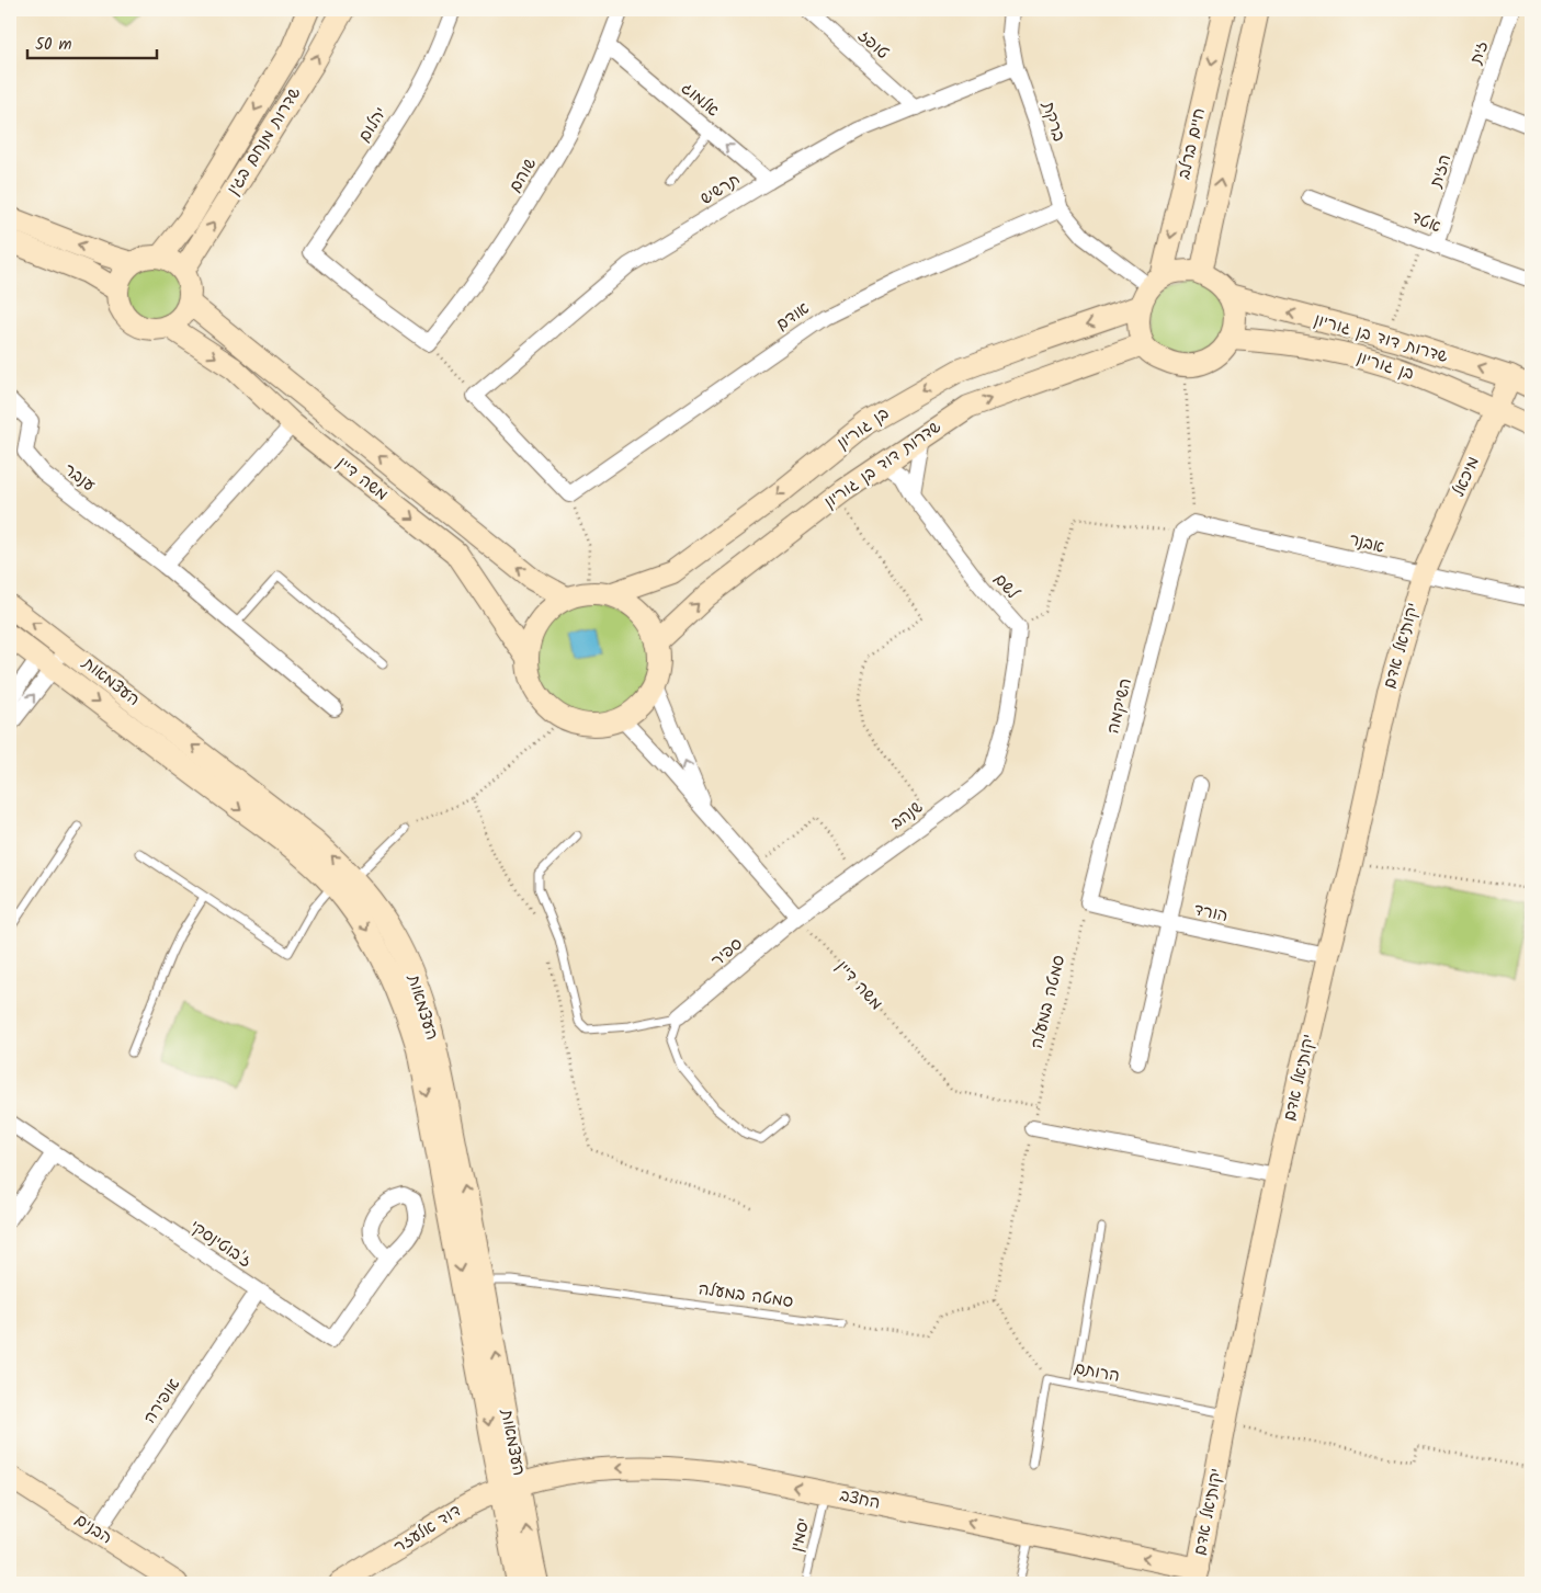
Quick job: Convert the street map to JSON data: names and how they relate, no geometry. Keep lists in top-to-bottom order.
{
  "streets": {
    "street": [
      "טופז",
      "זית",
      "אלמוג",
      "ברקת",
      "יהלום",
      "שדרות מנחם בגין",
      "חיים ברלב",
      "הזית",
      "שוהם",
      "תרשיש",
      "אטד",
      "אודם",
      "שדרות דוד בן גוריון",
      "בן גוריון",
      "מיכאל",
      "ענבר",
      "משה דיין",
      "אבנר",
      "לשם",
      "יקותיאל אדם",
      "העצמאות",
      "השיקמה",
      "שנהב",
      "הורד",
      "ספיר",
      "ז'בוטינסקי",
      "אופירה",
      "החצב",
      "הבנים",
      "דוד אלעזר"
    ],
    "lane": ["סמטה במעלה", "הרותם", "יסמין"]
  },
  "crossings": [
    ["טופז", "תרשיש"],
    ["זית", "הזית"],
    ["אלמוג", "שוהם"],
    ["אלמוג", "תרשיש"],
    ["ברקת", "חיים ברלב"],
    ["ברקת", "תרשיש"],
    ["ברקת", "אודם"],
    ["ברקת", "שדרות דוד בן גוריון"],
    ["ברקת", "בן גוריון"],
    ["יהלום", "שוהם"],
    ["שדרות מנחם בגין", "משה דיין"],
    ["חיים ברלב", "שדרות דוד בן גוריון"],
    ["חיים ברלב", "בן גוריון"],
    ["הזית", "אטד"],
    ["שדרות דוד בן גוריון", "בן גוריון"],
    ["שדרות דוד בן גוריון", "מיכאל"],
    ["שדרות דוד בן גוריון", "משה דיין"],
    ["שדרות דוד בן גוריון", "לשם"],
    ["בן גוריון", "מיכאל"],
    ["בן גוריון", "משה דיין"],
    ["מיכאל", "אבנר"],
    ["מיכאל", "יקותיאל אדם"],
    ["משה דיין", "שנהב"],
    ["משה דיין", "ספיר"],
    ["משה דיין", "סמטה במעלה"],
    ["אבנר", "יקותיאל אדם"],
    ["אבנר", "השיקמה"],
    ["לשם", "שנהב"],
    ["יקותיאל אדם", "הורד"],
    ["יקותיאל אדם", "הרותם"],
    ["יקותיאל אדם", "החצב"],
    ["העצמאות", "סמטה במעלה"],
    ["העצמאות", "החצב"],
    ["העצמאות", "דוד אלעזר"],
    ["השיקמה", "הורד"],
    ["השיקמה", "סמטה במעלה"],
    ["שנהב", "ספיר"],
    ["הורד", "סמטה במעלה"],
    ["ז'בוטינסקי", "אופירה"],
    ["אופירה", "הבנים"],
    ["החצב", "דוד אלעזר"],
    ["החצב", "יסמין"]
  ],
  "one_way": ["אלמוג", "בן גוריון", "החצב"],
  "scale_bar": "50 m"
}
